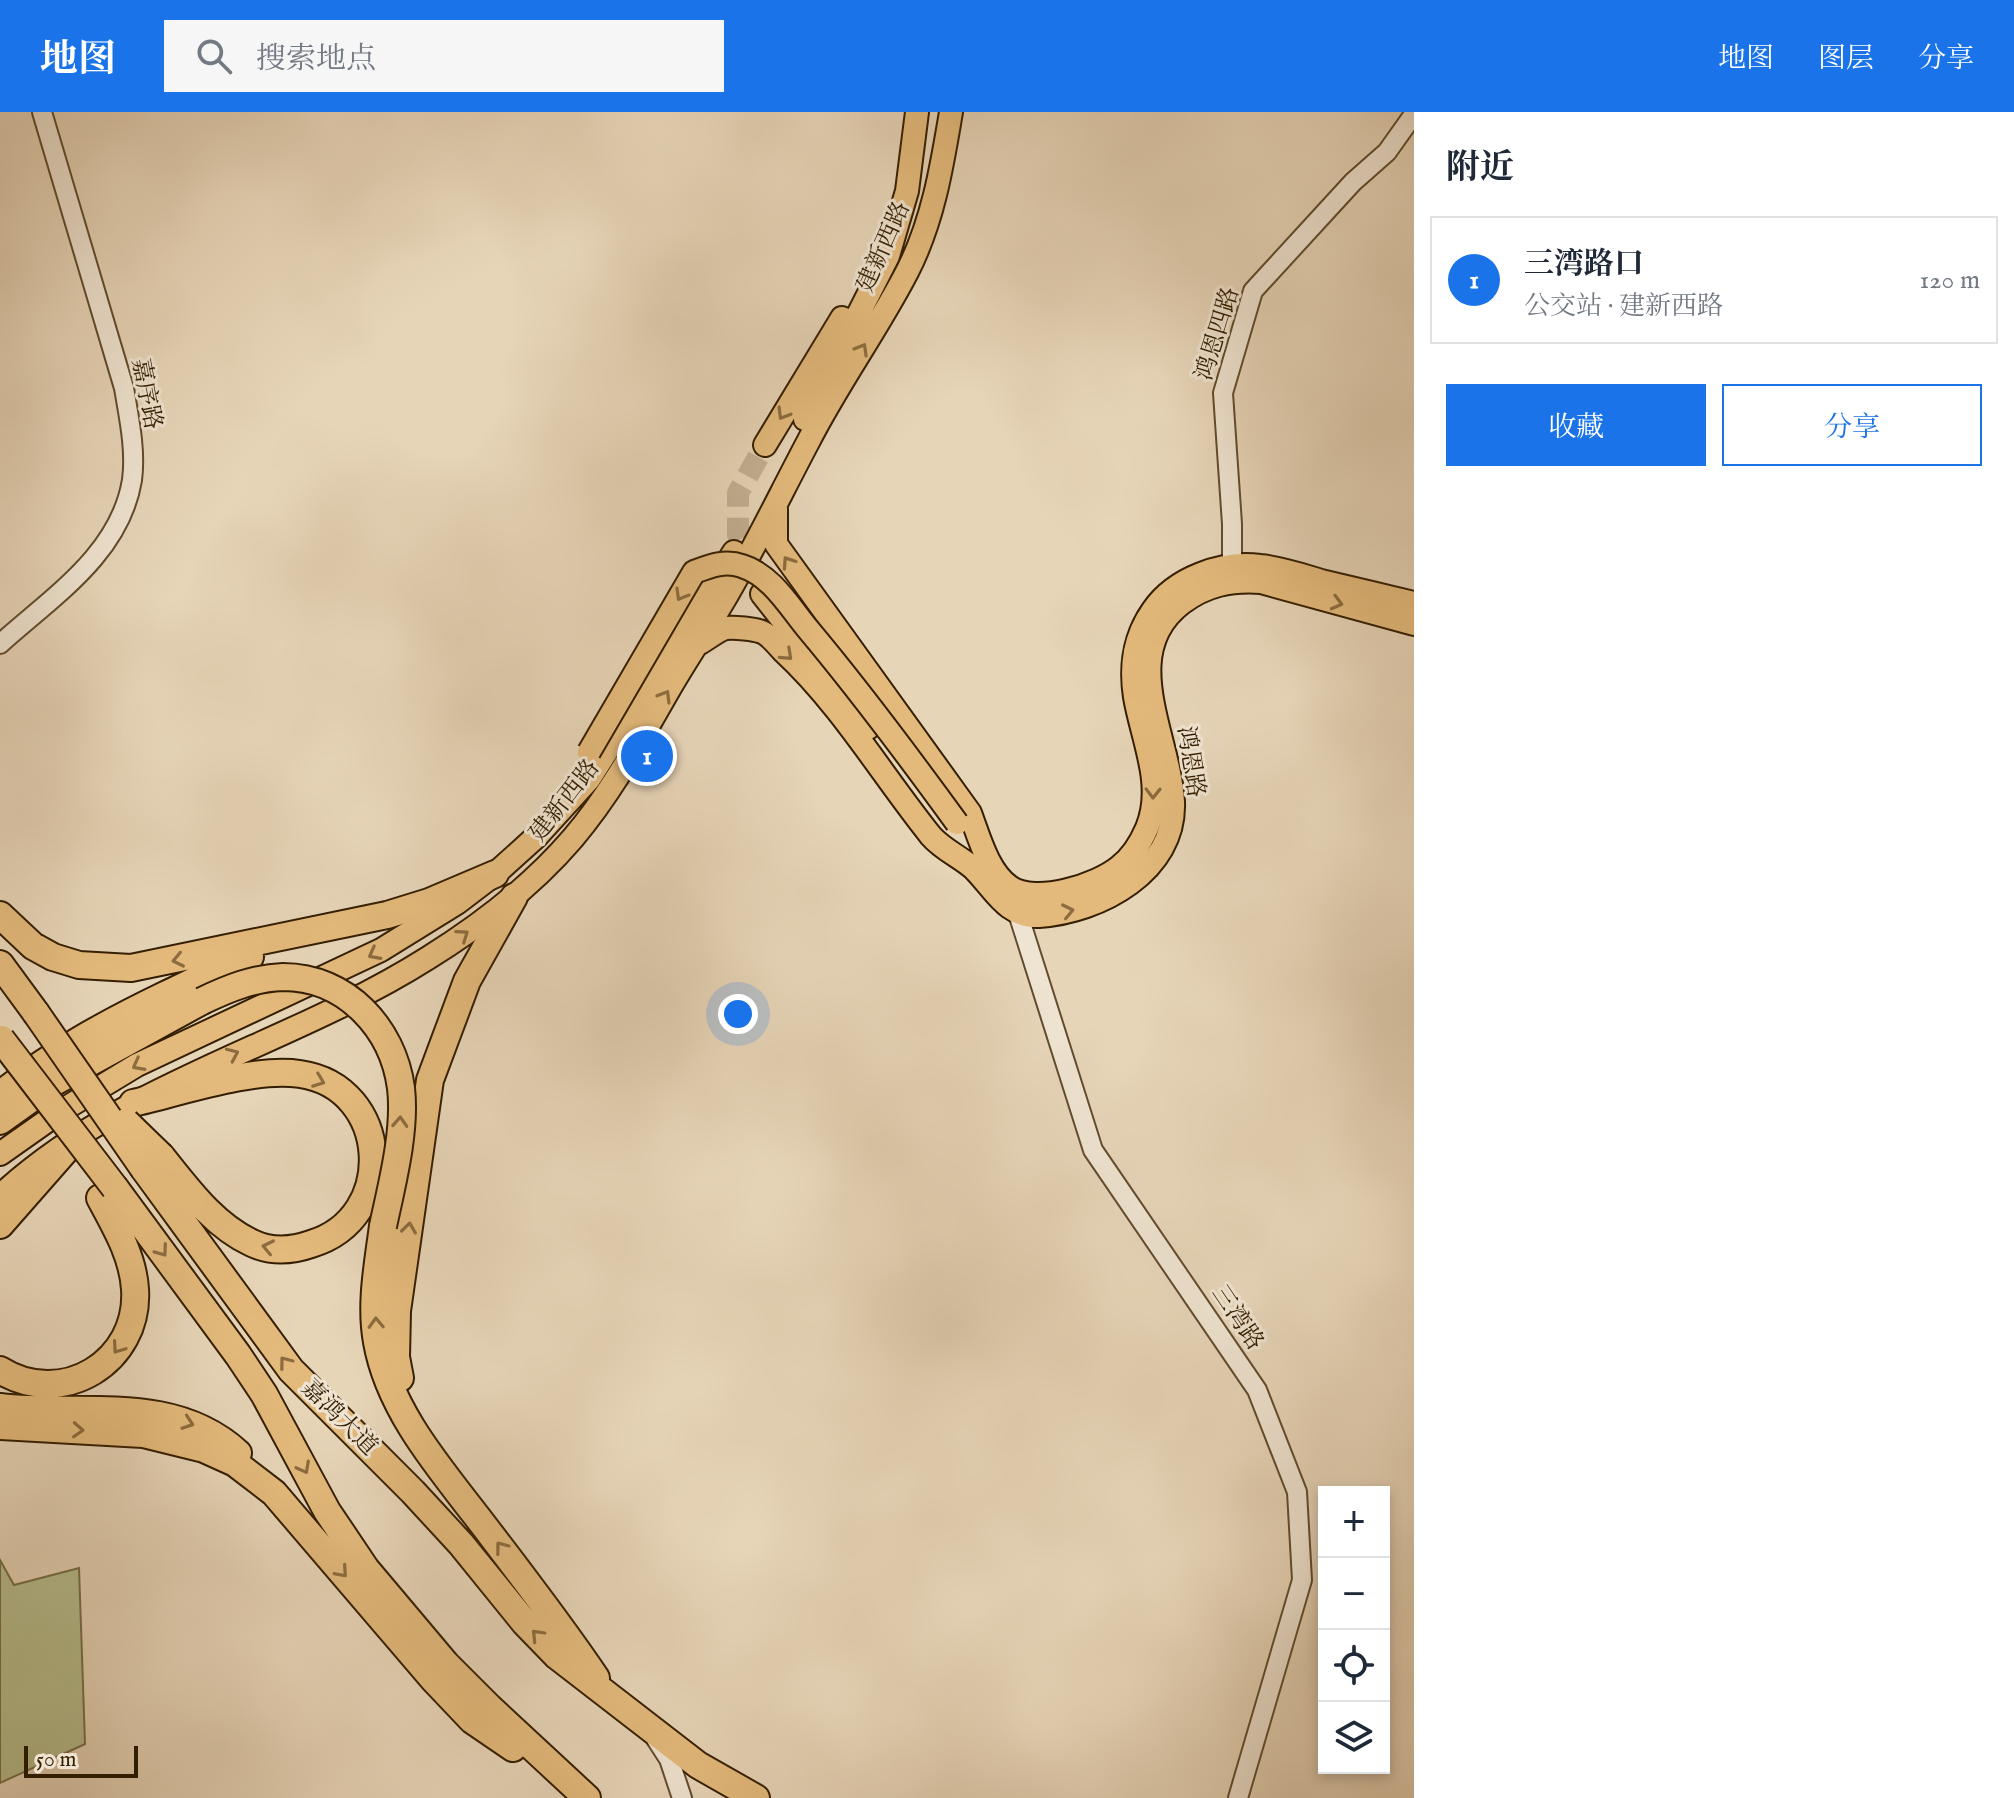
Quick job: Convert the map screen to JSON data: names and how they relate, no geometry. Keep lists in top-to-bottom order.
{
  "streets": {
    "highway": ["嘉鸿大道"],
    "main road": ["建新西路", "鸿恩路"],
    "street": ["鸿恩四路", "嘉序路", "三湾路"]
  },
  "crossings": [
    ["鸿恩四路", "鸿恩路"],
    ["鸿恩路", "三湾路"]
  ],
  "scale_bar": "50 m",
  "page": {
    "header": "地图",
    "search": "搜索地点",
    "nav": ["地图", "图层", "分享"],
    "heading": "附近",
    "list": [
      {
        "mark": "1",
        "name": "三湾路口",
        "note": "公交站 · 建新西路",
        "value": "120 m"
      }
    ],
    "buttons": ["收藏", "分享"],
    "pins": "1",
    "map_buttons": ["+", "−"],
    "scale": "50 m"
  }
}
